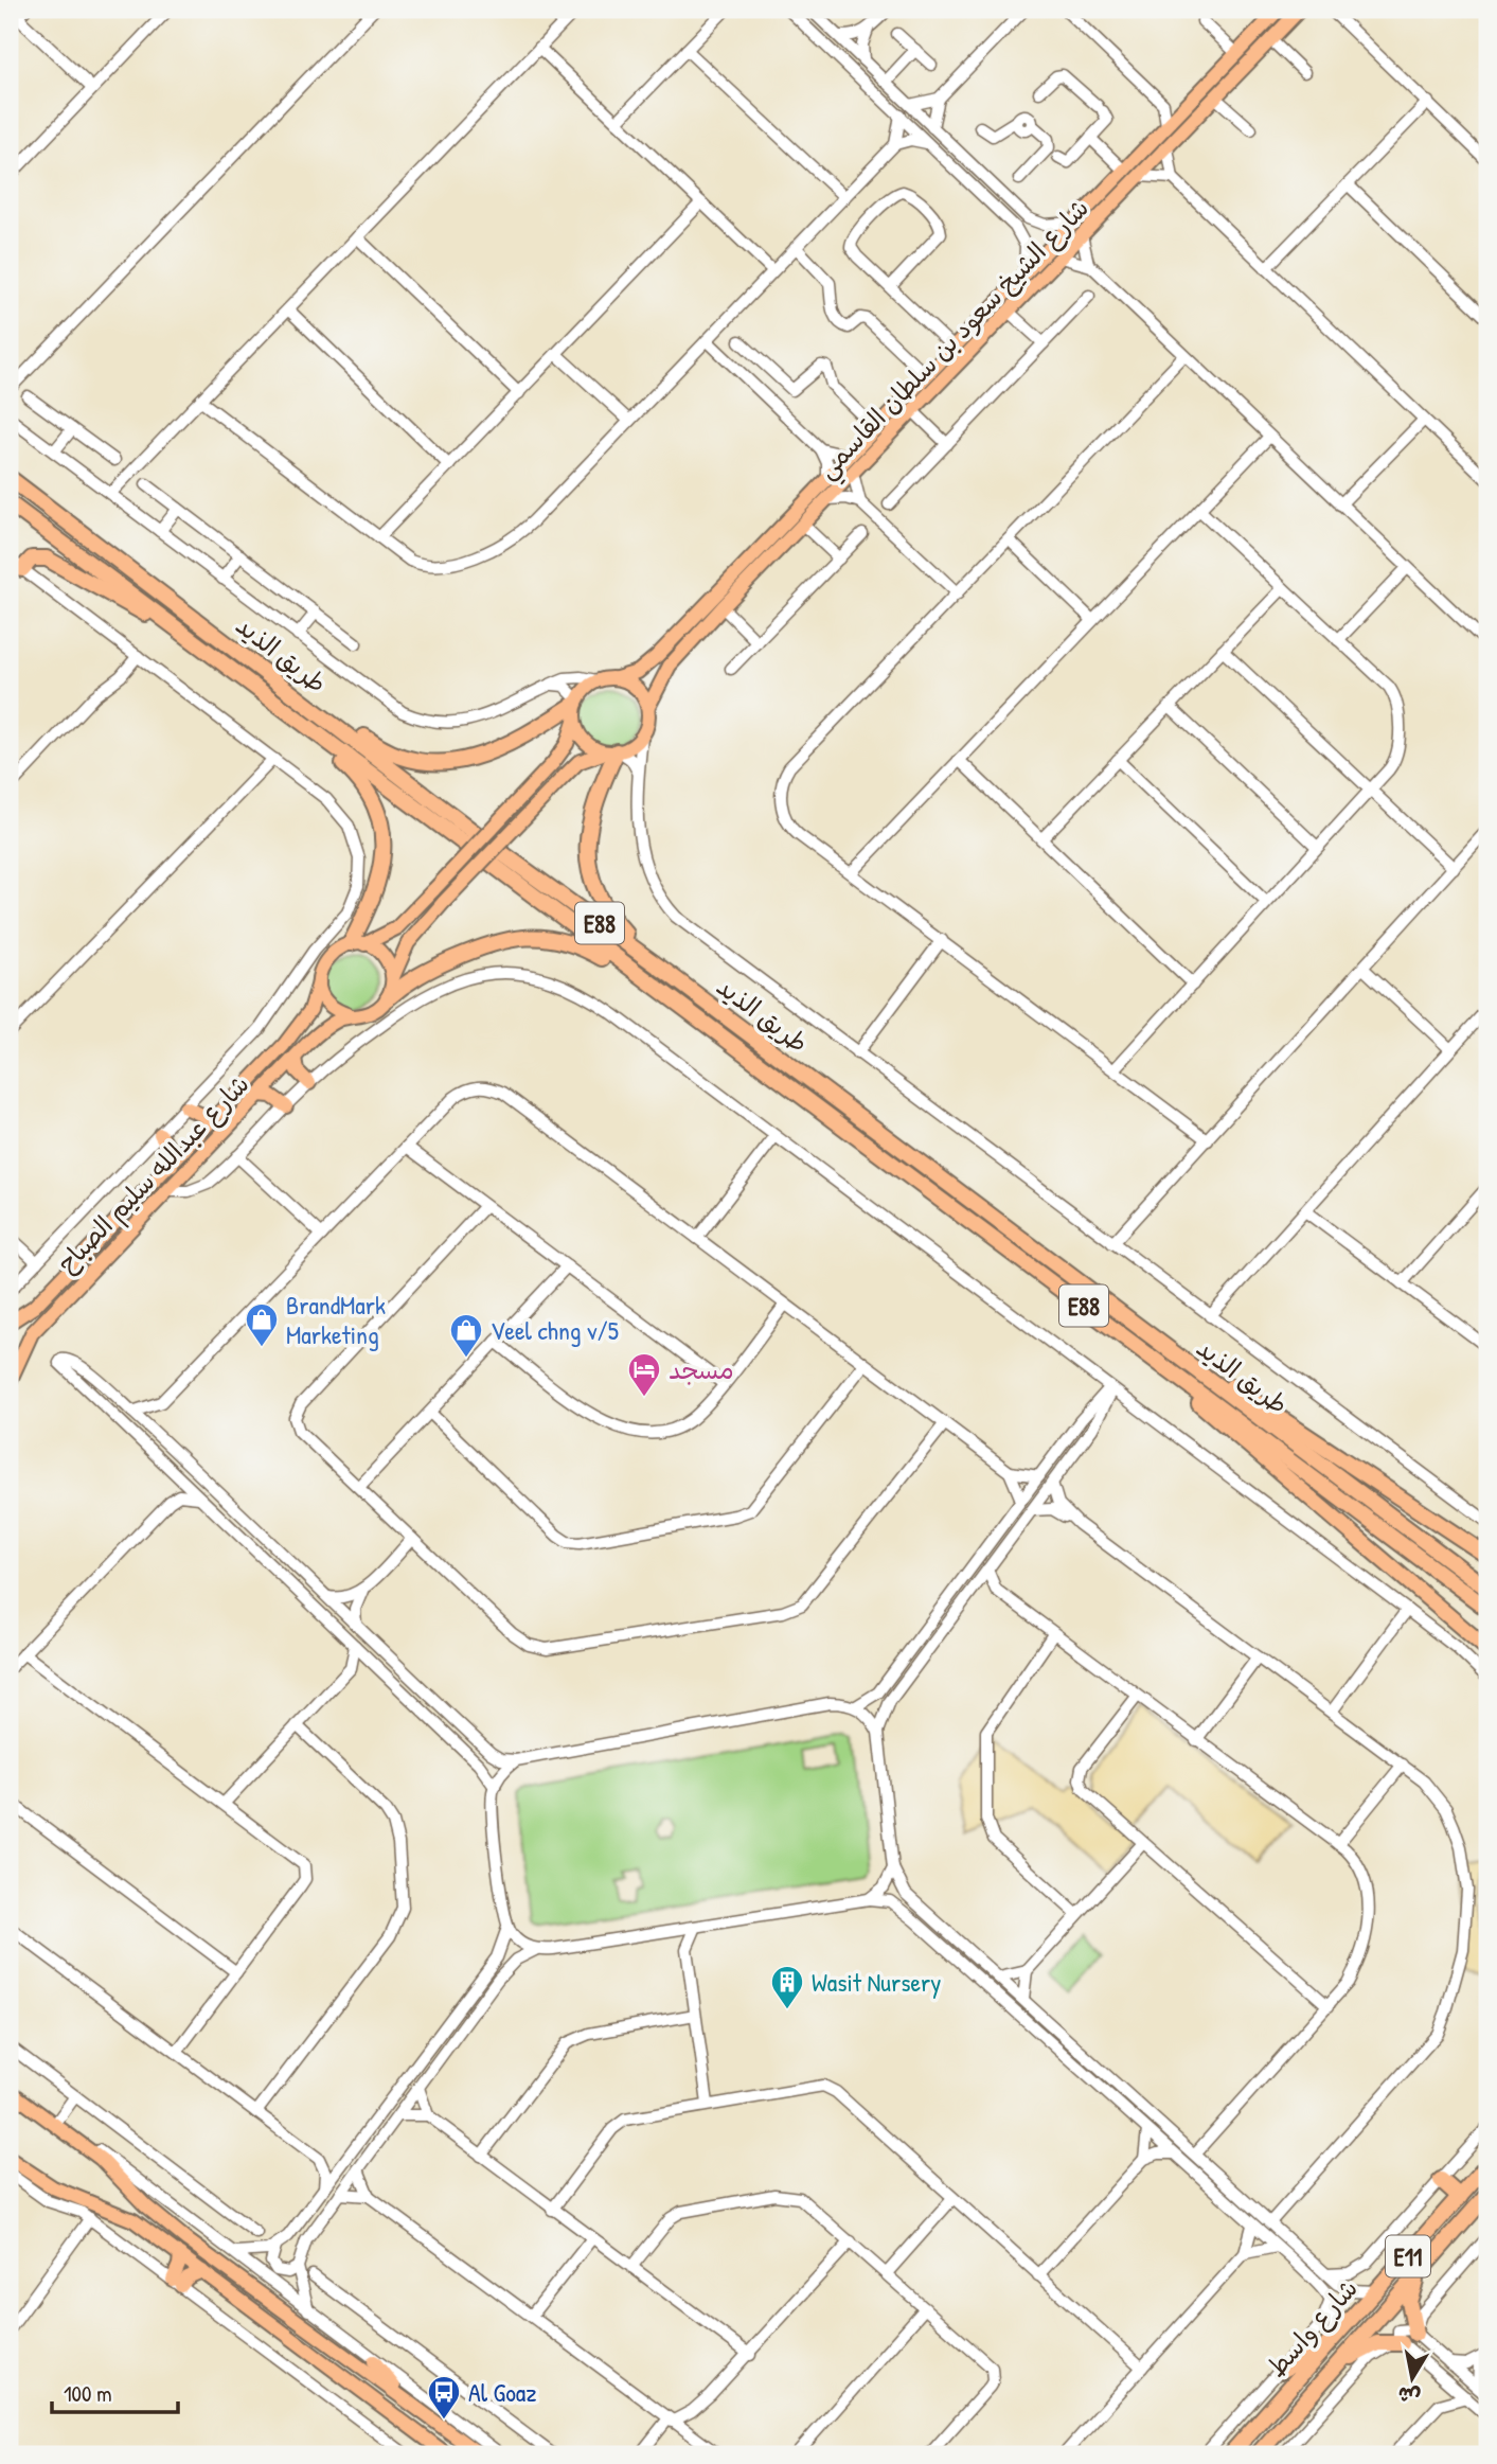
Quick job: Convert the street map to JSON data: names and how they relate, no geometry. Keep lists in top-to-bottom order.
{
  "streets": {
    "highway": [
      "طريق الذيد",
      "E88",
      "E11",
      "شارع واسط"
    ],
    "main road": ["شارع الشيخ سعود بن سلطان القاسمي", "شارع عبدالله سليم الصباح"]
  },
  "places": {
    "shop": ["BrandMark Marketing", "Veel chng v/5"],
    "hotel": ["مسجد"],
    "building": ["Wasit Nursery"],
    "bus stop": ["Al Goaz"]
  },
  "scale_bar": "100 m",
  "north": "bottom"
}
